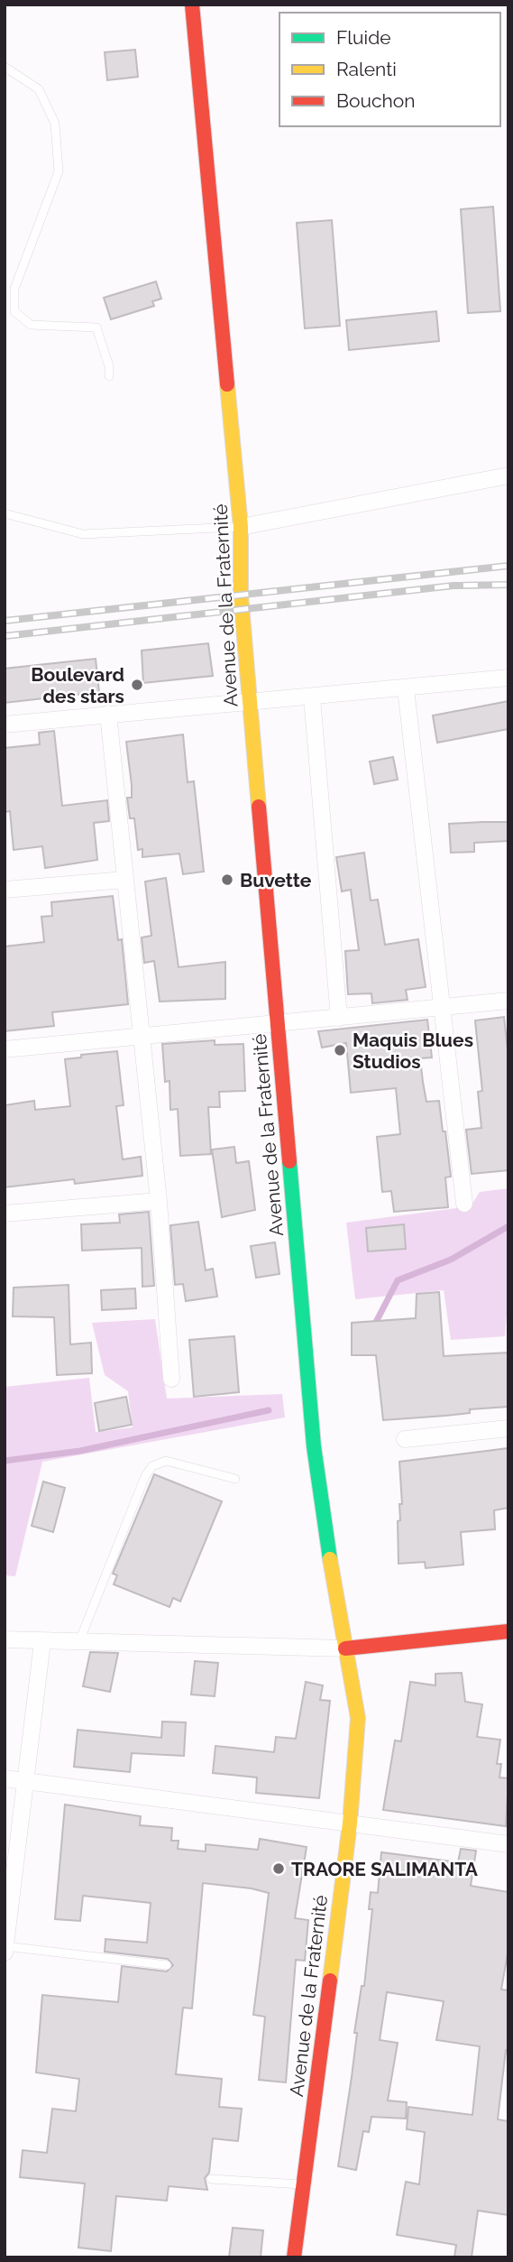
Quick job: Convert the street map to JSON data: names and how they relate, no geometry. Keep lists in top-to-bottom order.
{
  "streets": {
    "main road": ["Avenue de la Fraternité"]
  },
  "places": [
    "Boulevard des stars",
    "Buvette",
    "Maquis Blues Studios",
    "TRAORE SALIMANTA"
  ],
  "legend": ["Fluide", "Ralenti", "Bouchon"]
}
